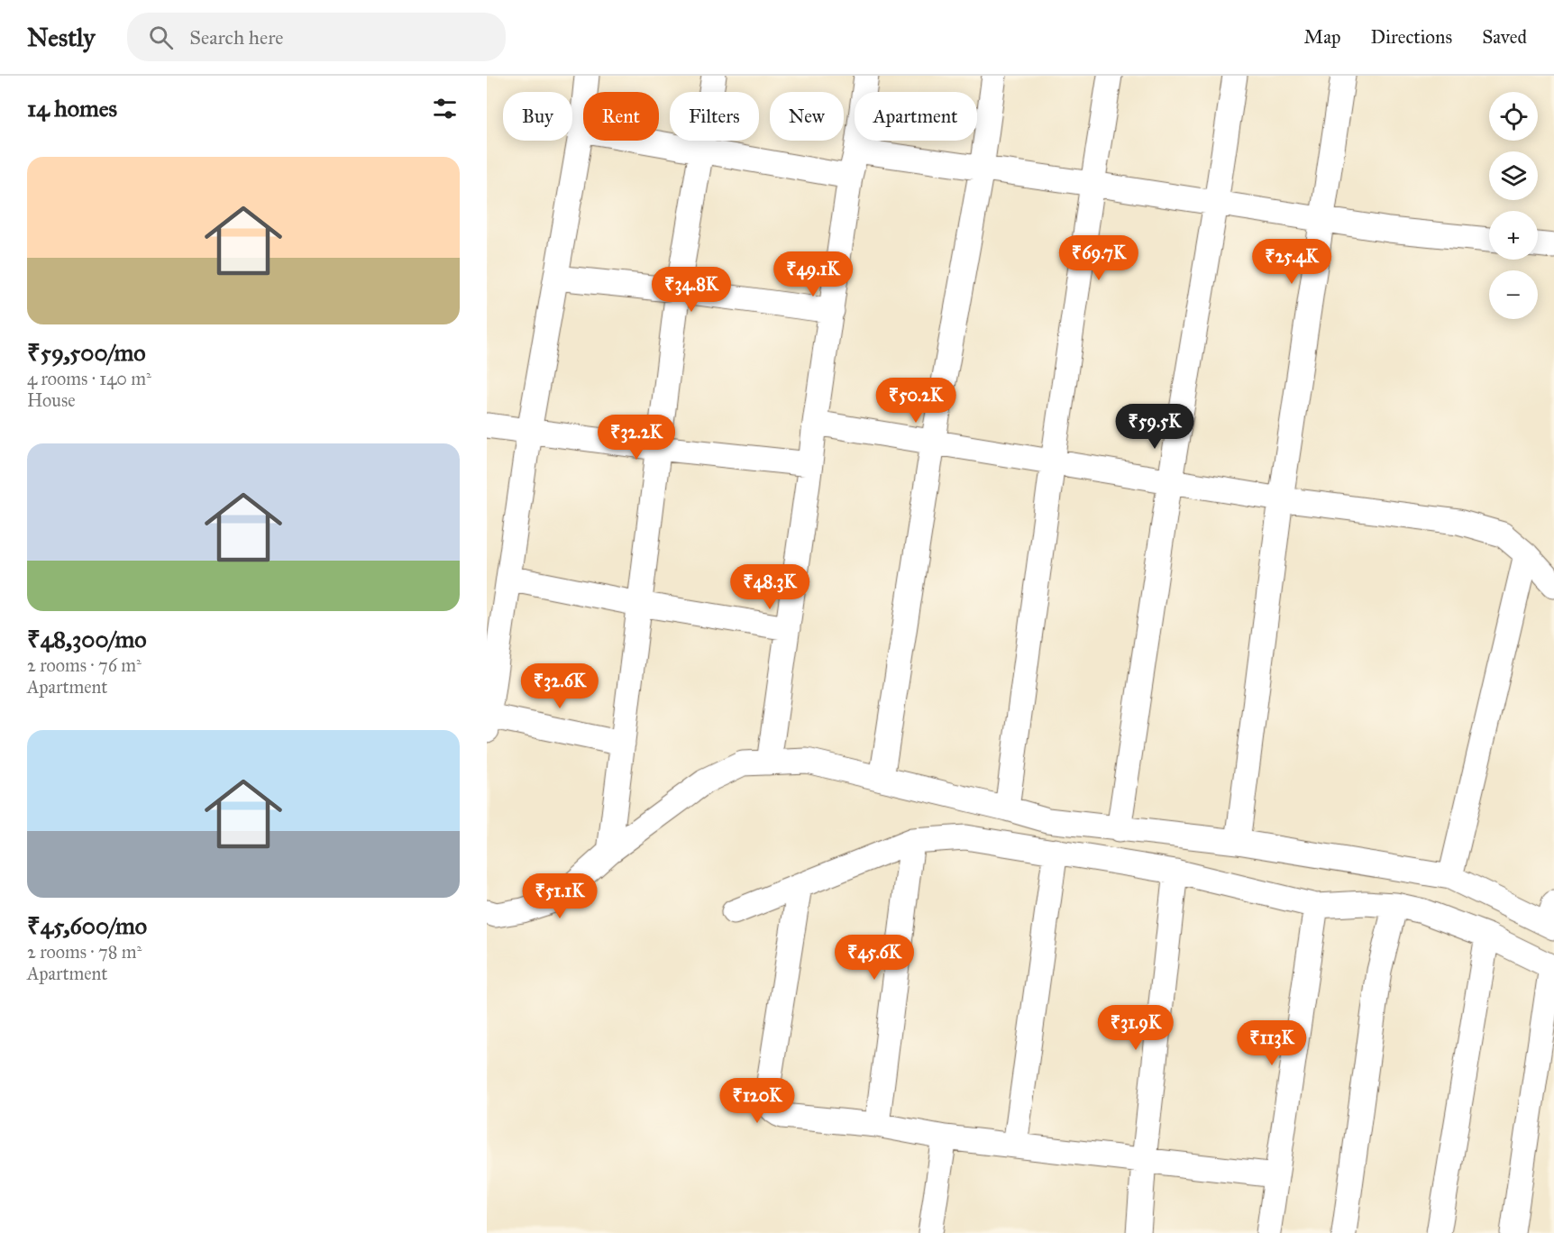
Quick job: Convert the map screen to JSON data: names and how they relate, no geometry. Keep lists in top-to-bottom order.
{
  "page": {
    "header": "Nestly",
    "search": "Search here",
    "nav": ["Map", "Directions", "Saved"],
    "heading": "14 homes",
    "map_buttons": ["+", "−"],
    "chip": [
      "Buy",
      "Rent",
      "Filters",
      "New",
      "Apartment"
    ],
    "list": [
      {
        "name": "₹59,500/mo",
        "note": "4 rooms · 140 m² · House"
      },
      {
        "name": "₹48,300/mo",
        "note": "2 rooms · 76 m² · Apartment"
      },
      {
        "name": "₹45,600/mo",
        "note": "2 rooms · 78 m² · Apartment"
      }
    ],
    "price": [
      "₹69.7K",
      "₹25.4K",
      "₹49.1K",
      "₹34.8K",
      "₹50.2K",
      "₹59.5K",
      "₹32.2K",
      "₹48.3K",
      "₹32.6K",
      "₹51.1K",
      "₹45.6K",
      "₹31.9K",
      "₹113K",
      "₹120K"
    ]
  }
}
